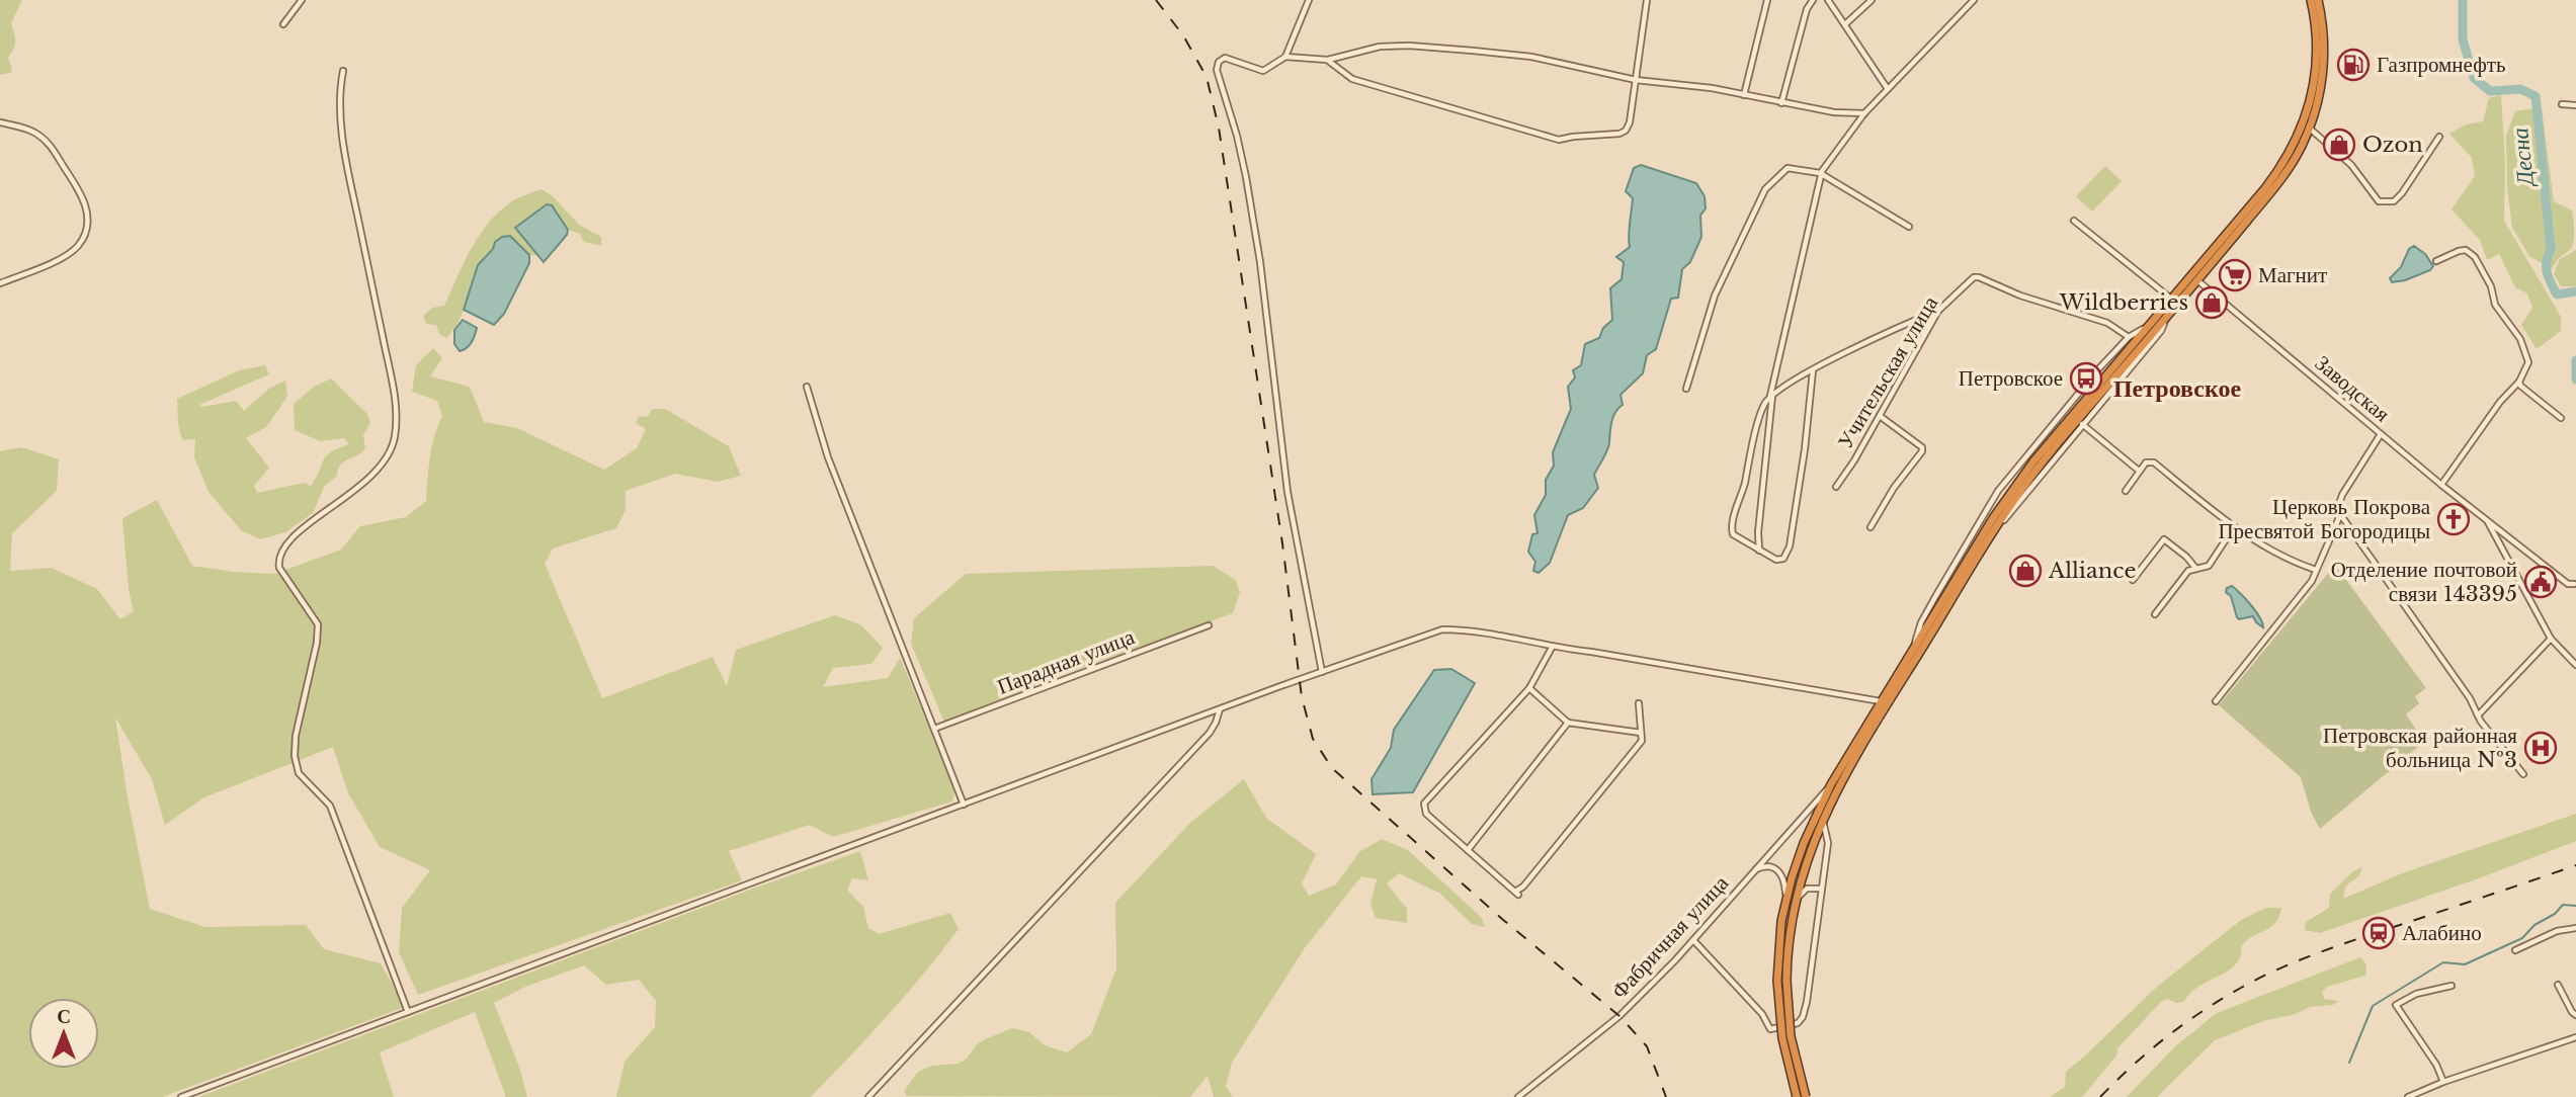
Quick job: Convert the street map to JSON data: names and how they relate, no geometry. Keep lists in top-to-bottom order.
{
  "streets": {
    "street": [
      "Учительская улица",
      "Заводская",
      "Парадная улица",
      "Фабричная улица"
    ]
  },
  "districts": ["Петровское"],
  "water": ["Десна"],
  "places": {
    "fuel station": ["Газпромнефть"],
    "shop": ["Ozon", "Wildberries", "Alliance"],
    "supermarket": ["Магнит"],
    "bus stop": ["Петровское"],
    "church": ["Церковь Покрова Пресвятой Богородицы"],
    "public building": ["Отделение почтовой связи 143395"],
    "hospital": ["Петровская районная больница №3"],
    "station": ["Алабино"]
  },
  "north": "top"
}
